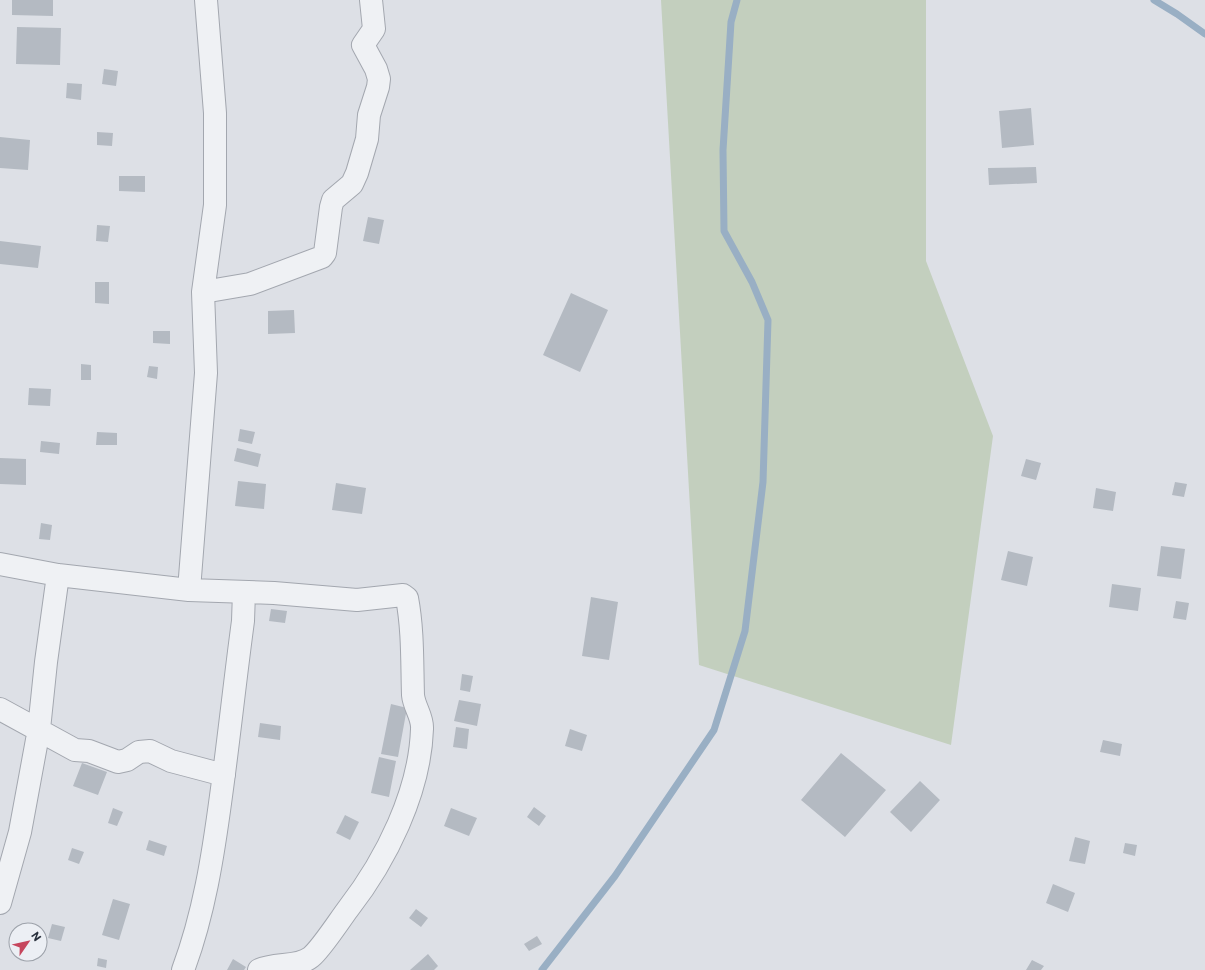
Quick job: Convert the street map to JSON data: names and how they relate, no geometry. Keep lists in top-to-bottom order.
{
  "north": "top right"
}
